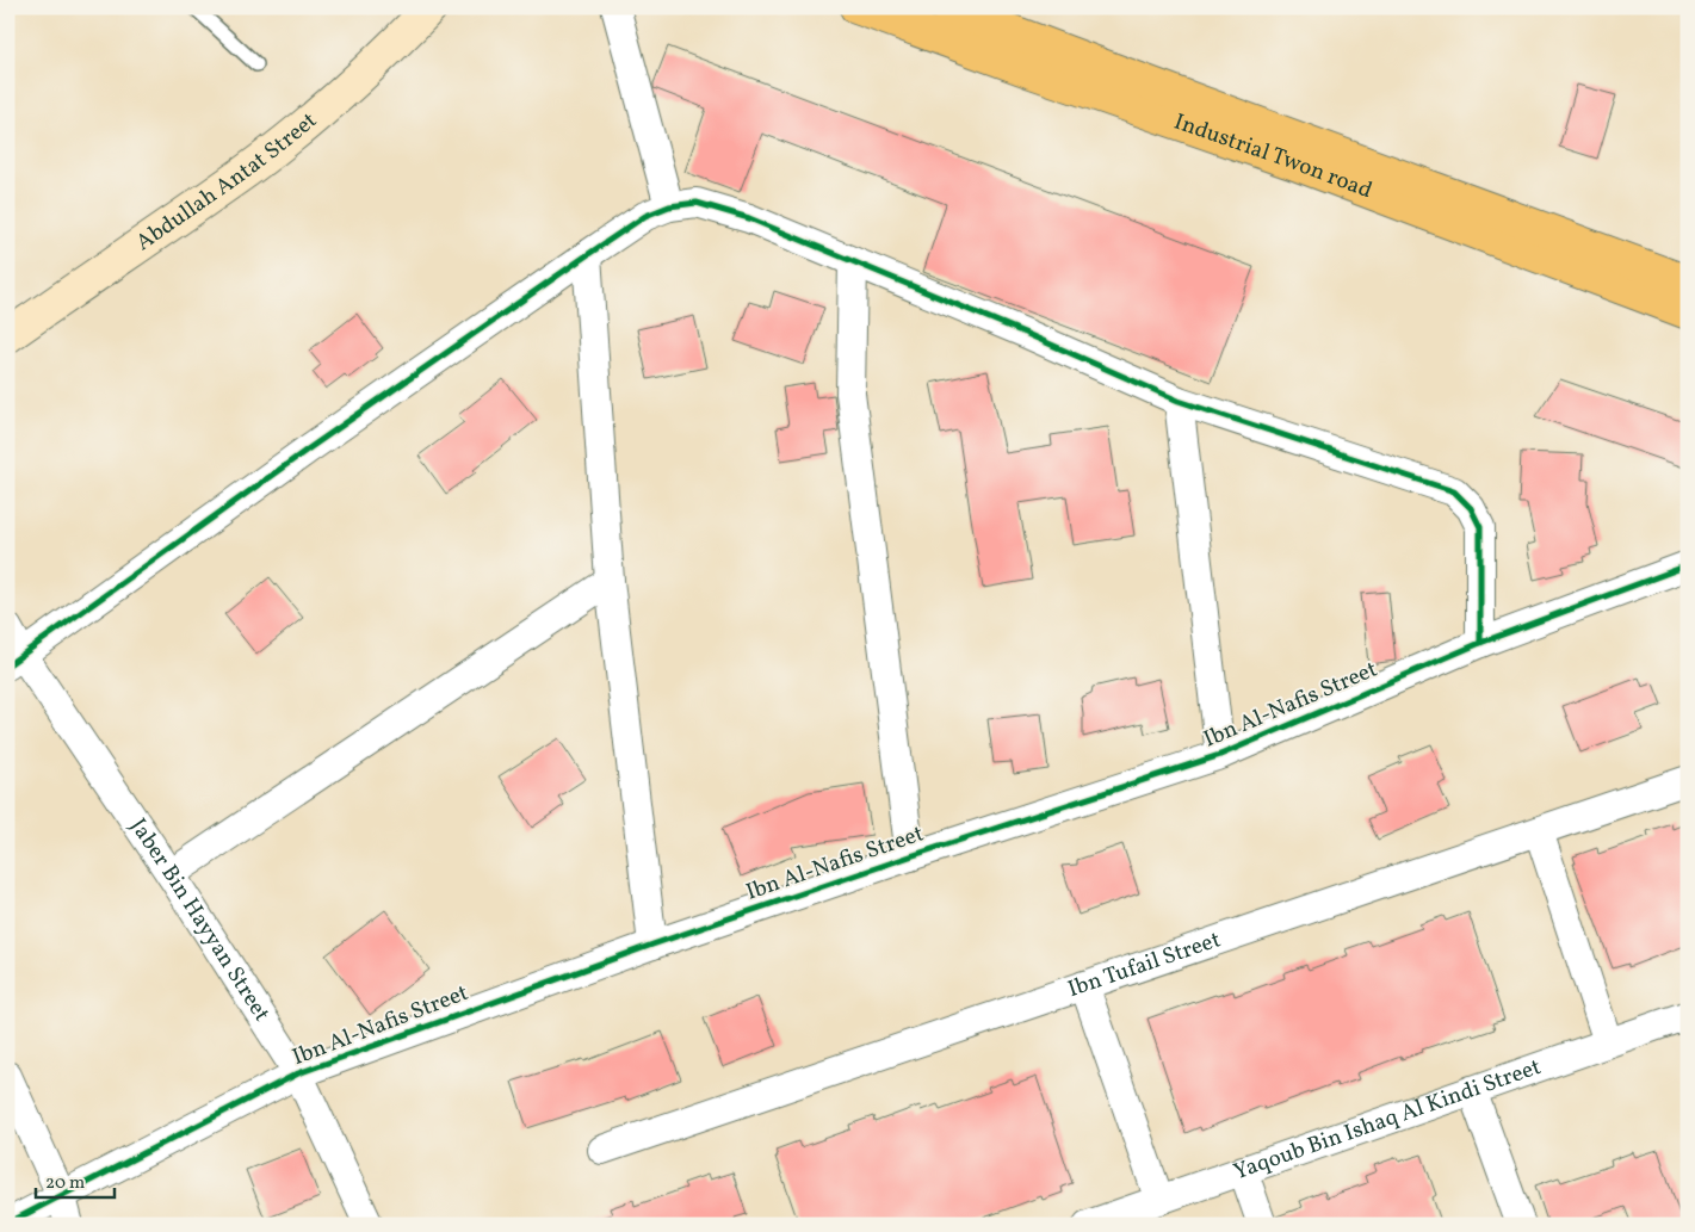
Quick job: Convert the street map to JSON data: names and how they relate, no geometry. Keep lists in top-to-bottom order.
{
  "streets": {
    "highway": ["Industrial Twon road"],
    "main road": ["Abdullah Antat Street"],
    "street": [
      "Ibn Al-Nafis Street",
      "Jaber Bin Hayyan Street",
      "Ibn Tufail Street",
      "Yaqoub Bin Ishaq Al Kindi Street"
    ]
  },
  "crossings": [
    ["Ibn Al-Nafis Street", "Jaber Bin Hayyan Street"]
  ],
  "scale_bar": "20 m"
}
